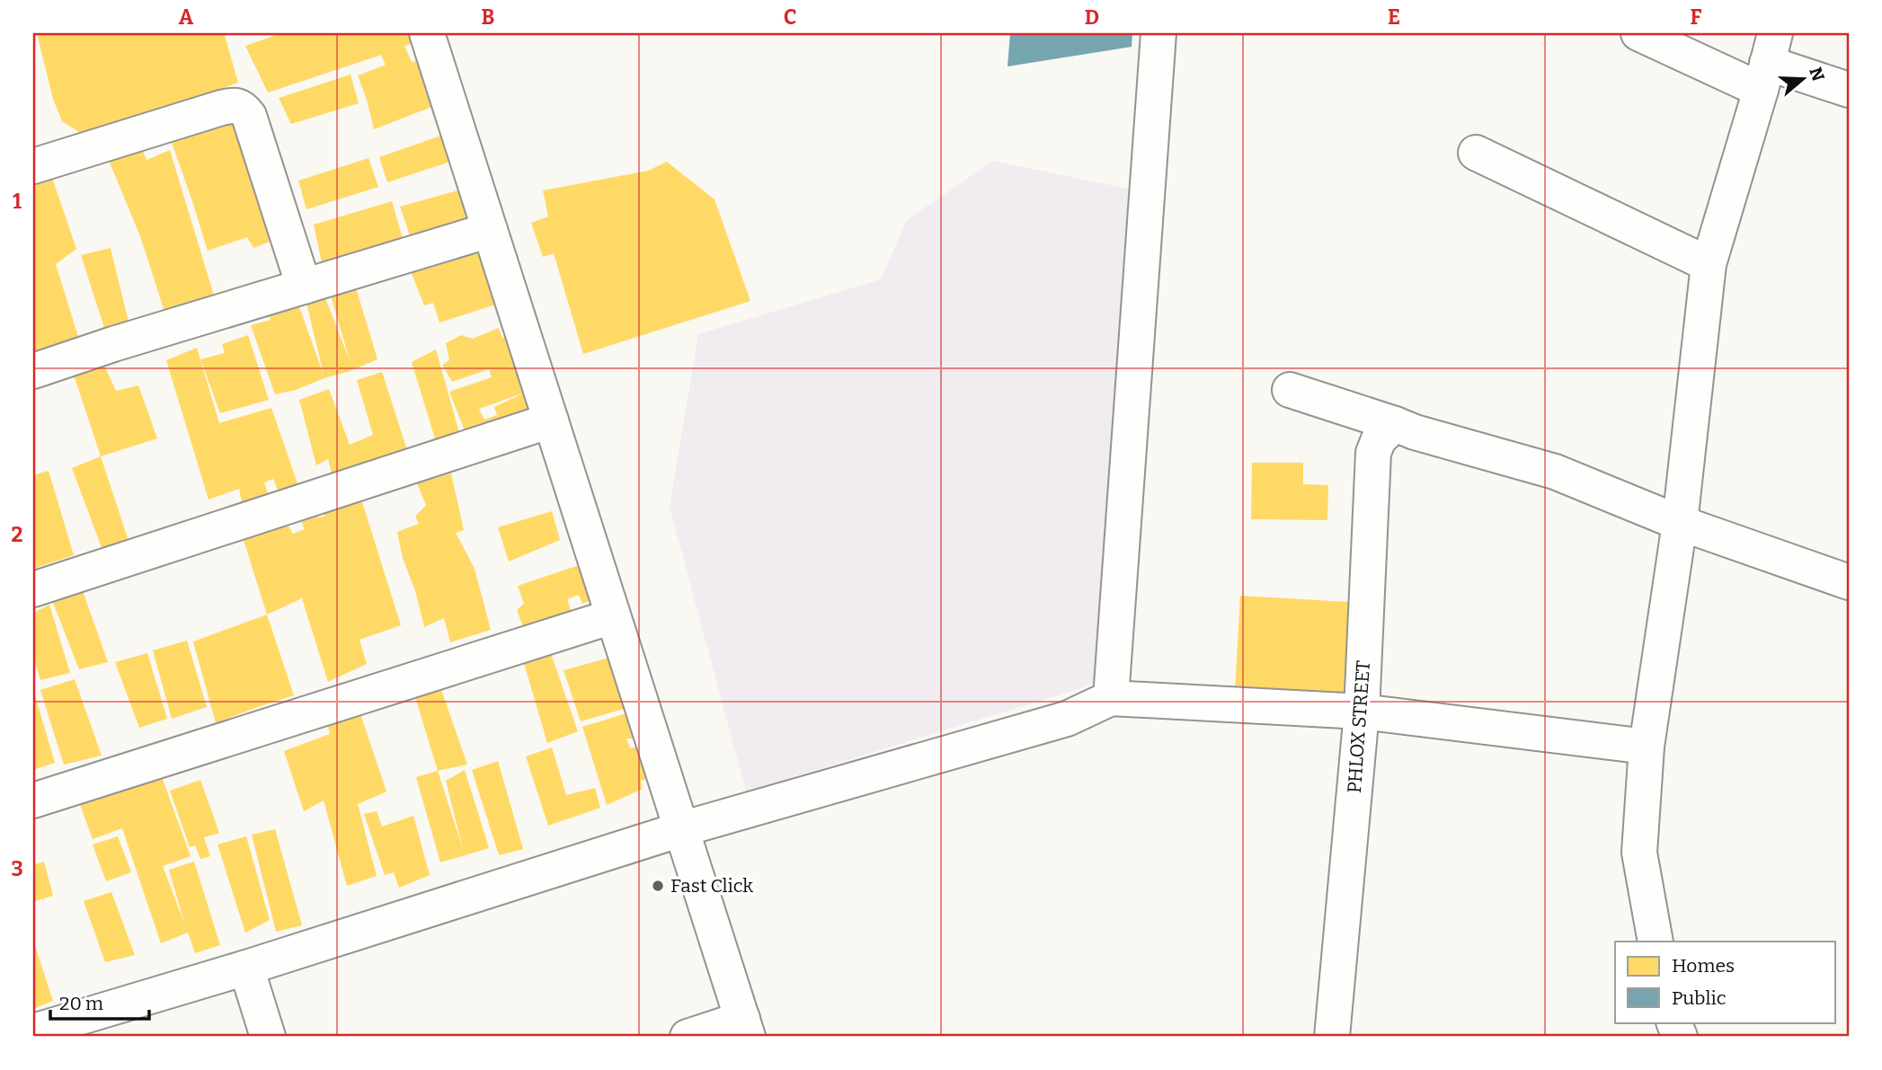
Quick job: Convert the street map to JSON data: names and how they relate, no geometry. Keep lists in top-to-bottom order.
{
  "streets": {
    "street": ["PHLOX STREET"]
  },
  "places": ["Fast Click"],
  "legend": ["Homes", "Public"],
  "scale_bar": "20 m",
  "north": "right",
  "grid": {
    "columns": [
      "A",
      "B",
      "C",
      "D",
      "E",
      "F"
    ],
    "rows": ["1", "2", "3"]
  }
}
